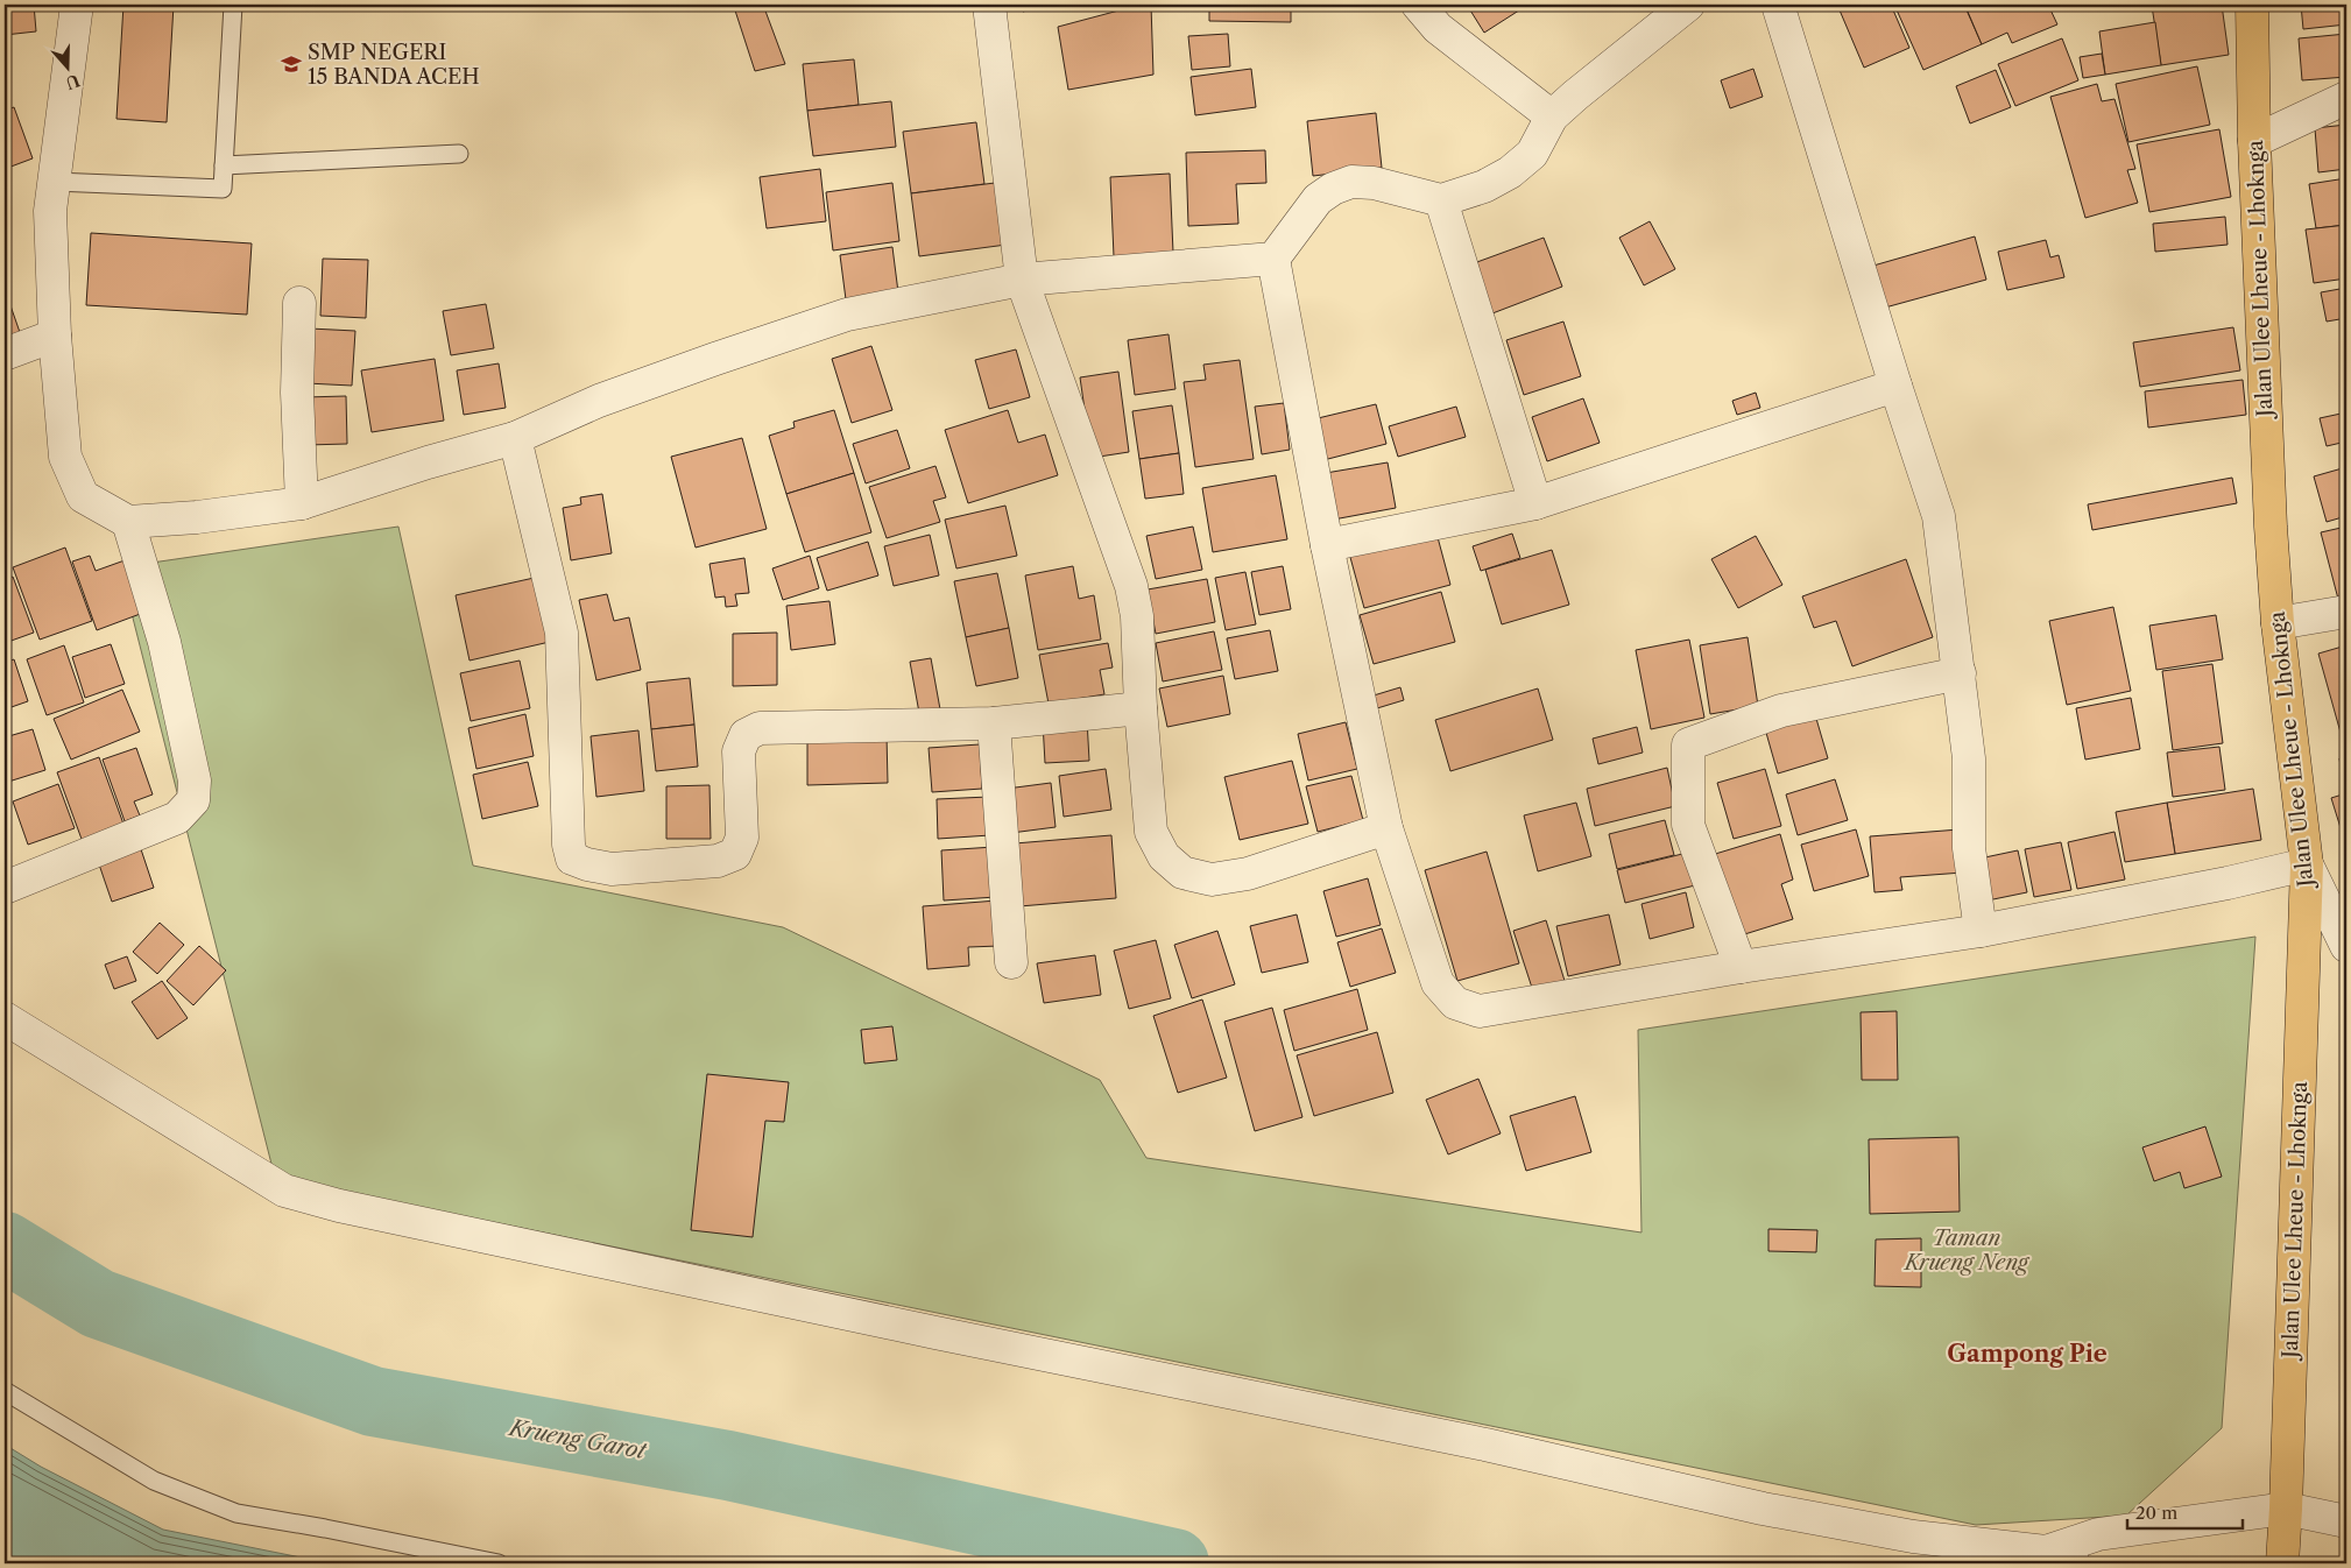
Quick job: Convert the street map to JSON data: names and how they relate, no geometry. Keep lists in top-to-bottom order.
{
  "streets": {
    "highway": ["Jalan Ulee Lheue - Lhoknga"]
  },
  "districts": ["Gampong Pie"],
  "water": ["Krueng Garot"],
  "parks": ["Taman Krueng Neng"],
  "places": {
    "school or university": ["SMP NEGERI 15 BANDA ACEH"]
  },
  "scale_bar": "20 m",
  "north": "bottom"
}
